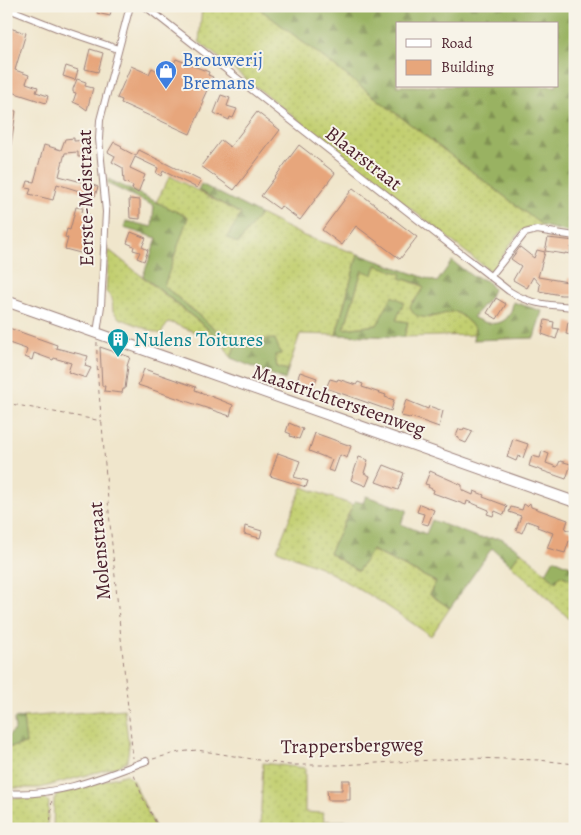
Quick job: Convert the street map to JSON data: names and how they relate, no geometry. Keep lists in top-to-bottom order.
{
  "streets": {
    "main road": ["Maastrichtersteenweg"],
    "street": ["Blaarstraat", "Eerste-Meistraat"],
    "path": ["Molenstraat", "Trappersbergweg"]
  },
  "crossings": [
    ["Eerste-Meistraat", "Maastrichtersteenweg"],
    ["Eerste-Meistraat", "Molenstraat"],
    ["Maastrichtersteenweg", "Molenstraat"]
  ],
  "places": {
    "shop": ["Brouwerij Bremans"],
    "building": ["Nulens Toitures"]
  },
  "legend": ["Road", "Building"]
}
